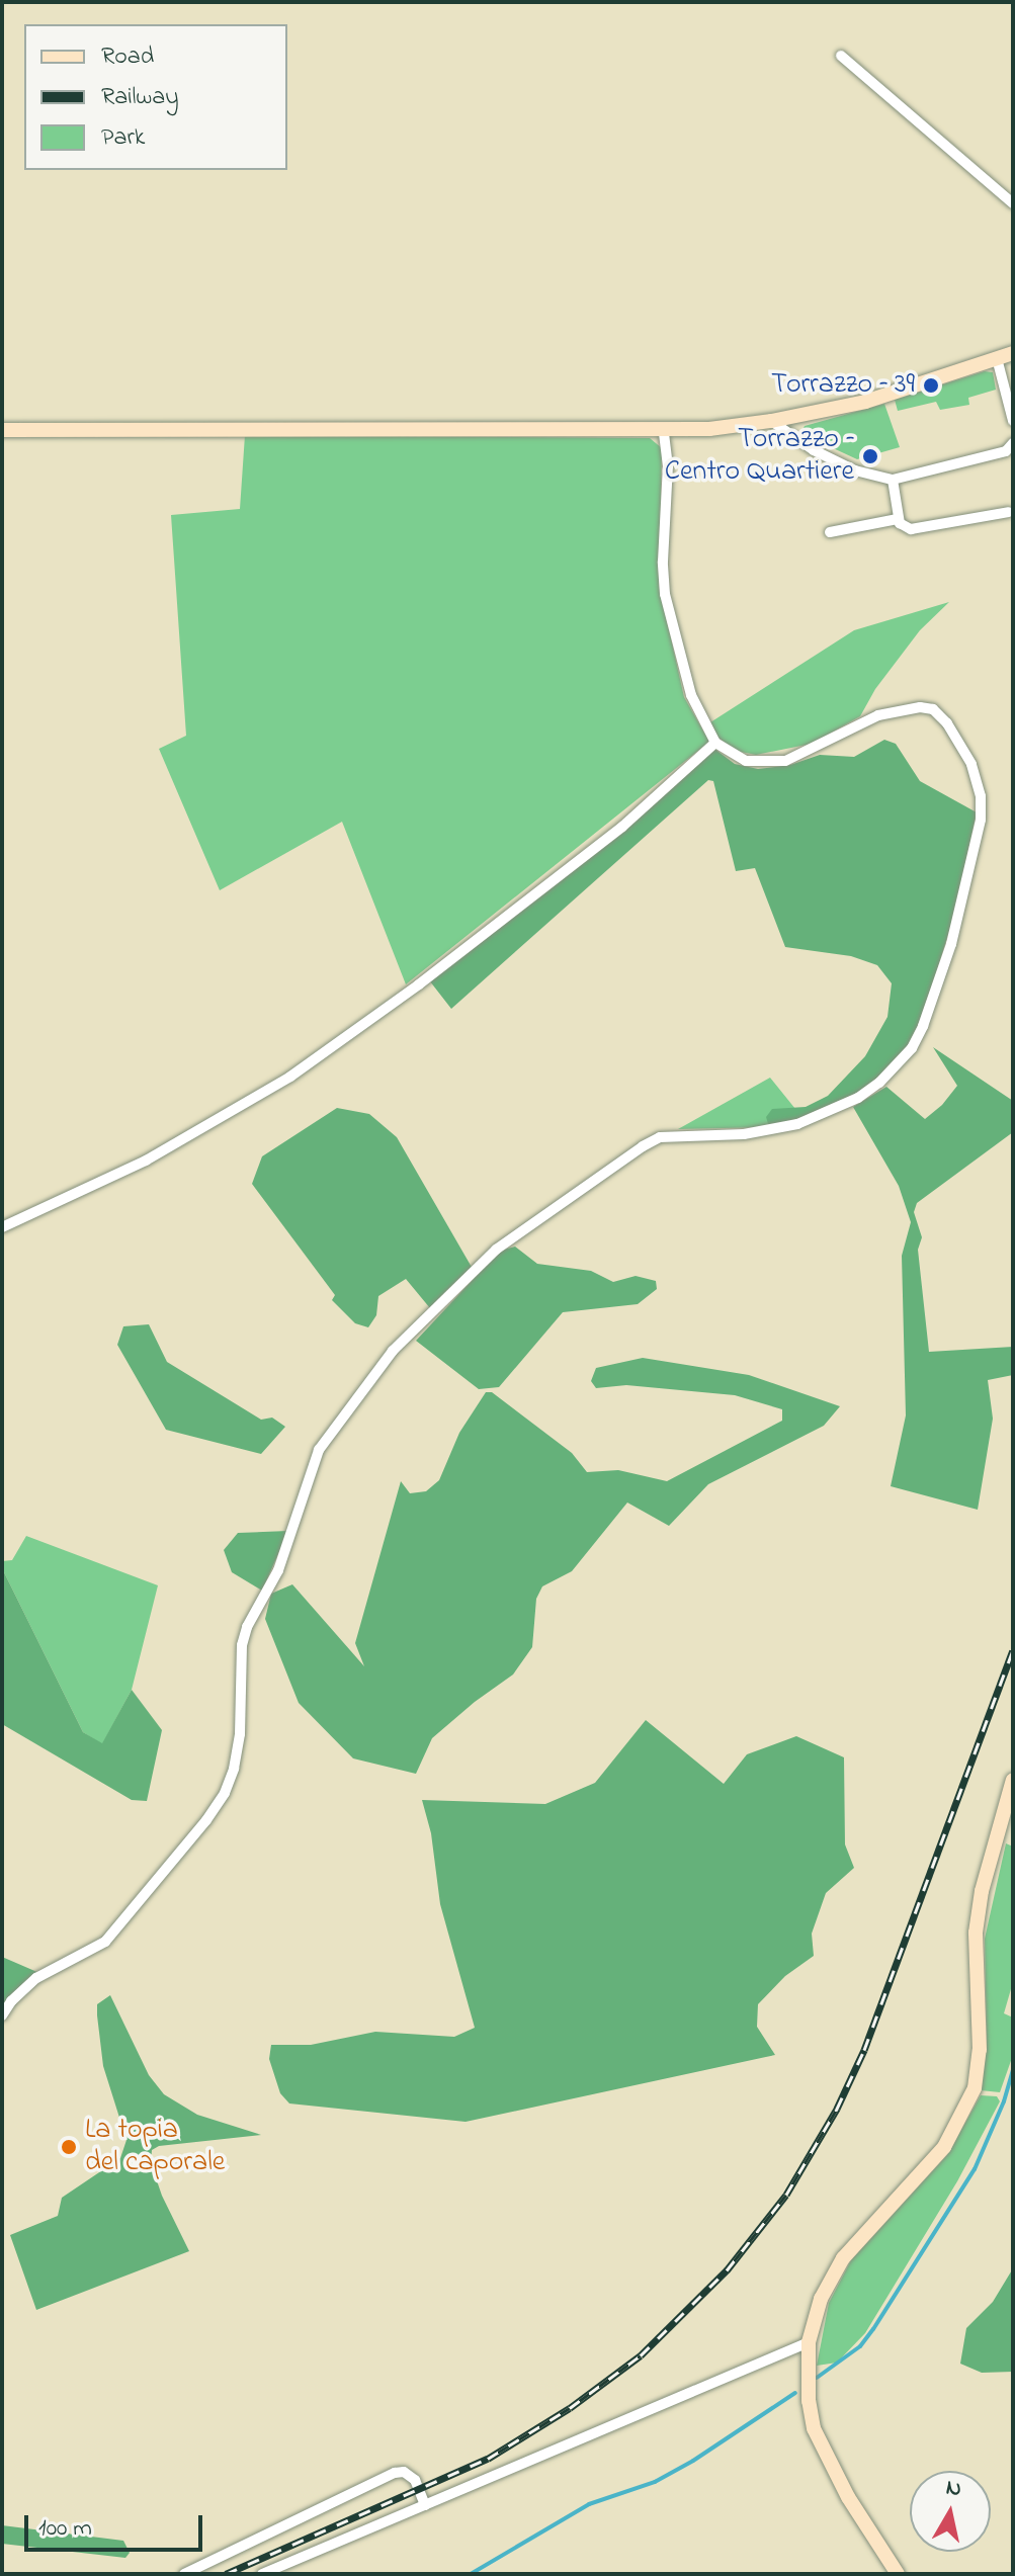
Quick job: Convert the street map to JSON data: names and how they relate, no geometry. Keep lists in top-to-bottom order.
{
  "places": ["Torrazzo – 39", "Torrazzo – Centro Quartiere", "La topia del caporale"],
  "legend": ["Road", "Railway", "Park"],
  "scale_bar": "100 m",
  "north": "top"
}
